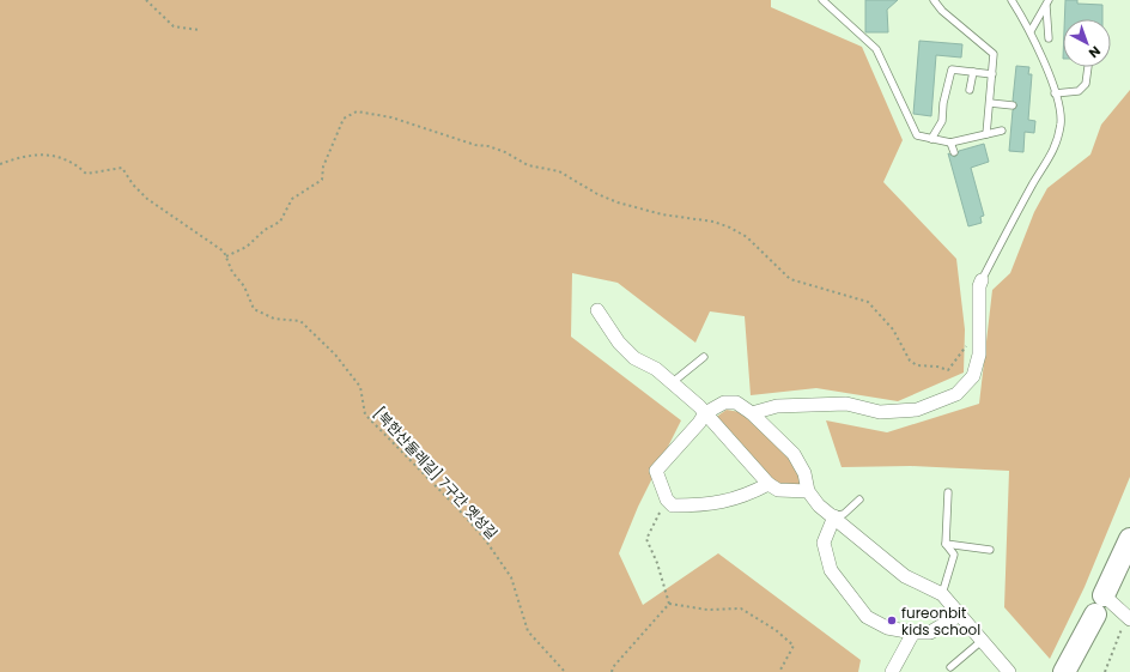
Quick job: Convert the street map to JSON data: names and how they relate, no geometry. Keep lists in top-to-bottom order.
{
  "streets": {
    "path": ["[북한산둘레길] 7구간 옛성길"]
  },
  "places": ["fureonbit kids school"],
  "north": "bottom right"
}
